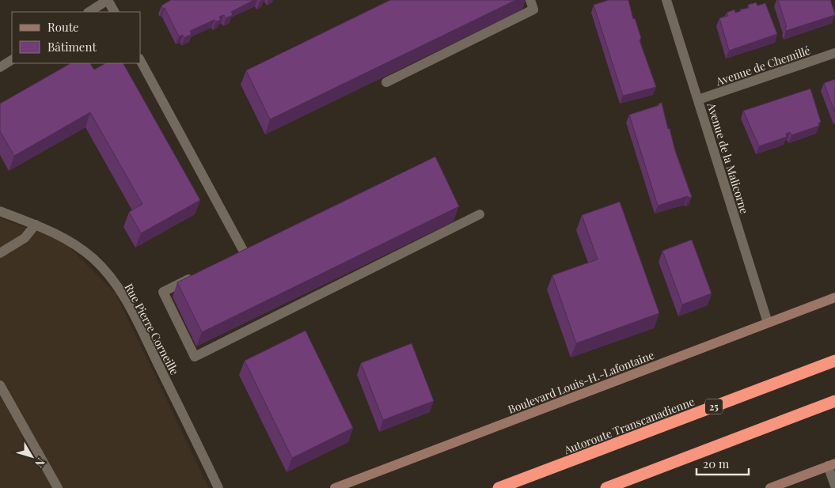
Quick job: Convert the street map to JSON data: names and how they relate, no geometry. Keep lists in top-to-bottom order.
{
  "streets": {
    "highway": ["25", "Autoroute Transcanadienne"],
    "main road": ["Boulevard Louis-H.-Lafontaine"],
    "street": ["Avenue de Chemillé", "Avenue de la Malicorne", "Rue Pierre Corneille"]
  },
  "crossings": [
    ["Avenue de Chemillé", "Avenue de la Malicorne"],
    ["Avenue de la Malicorne", "Boulevard Louis-H.-Lafontaine"]
  ],
  "legend": ["Route", "Bâtiment"],
  "scale_bar": "20 m",
  "north": "bottom right"
}
